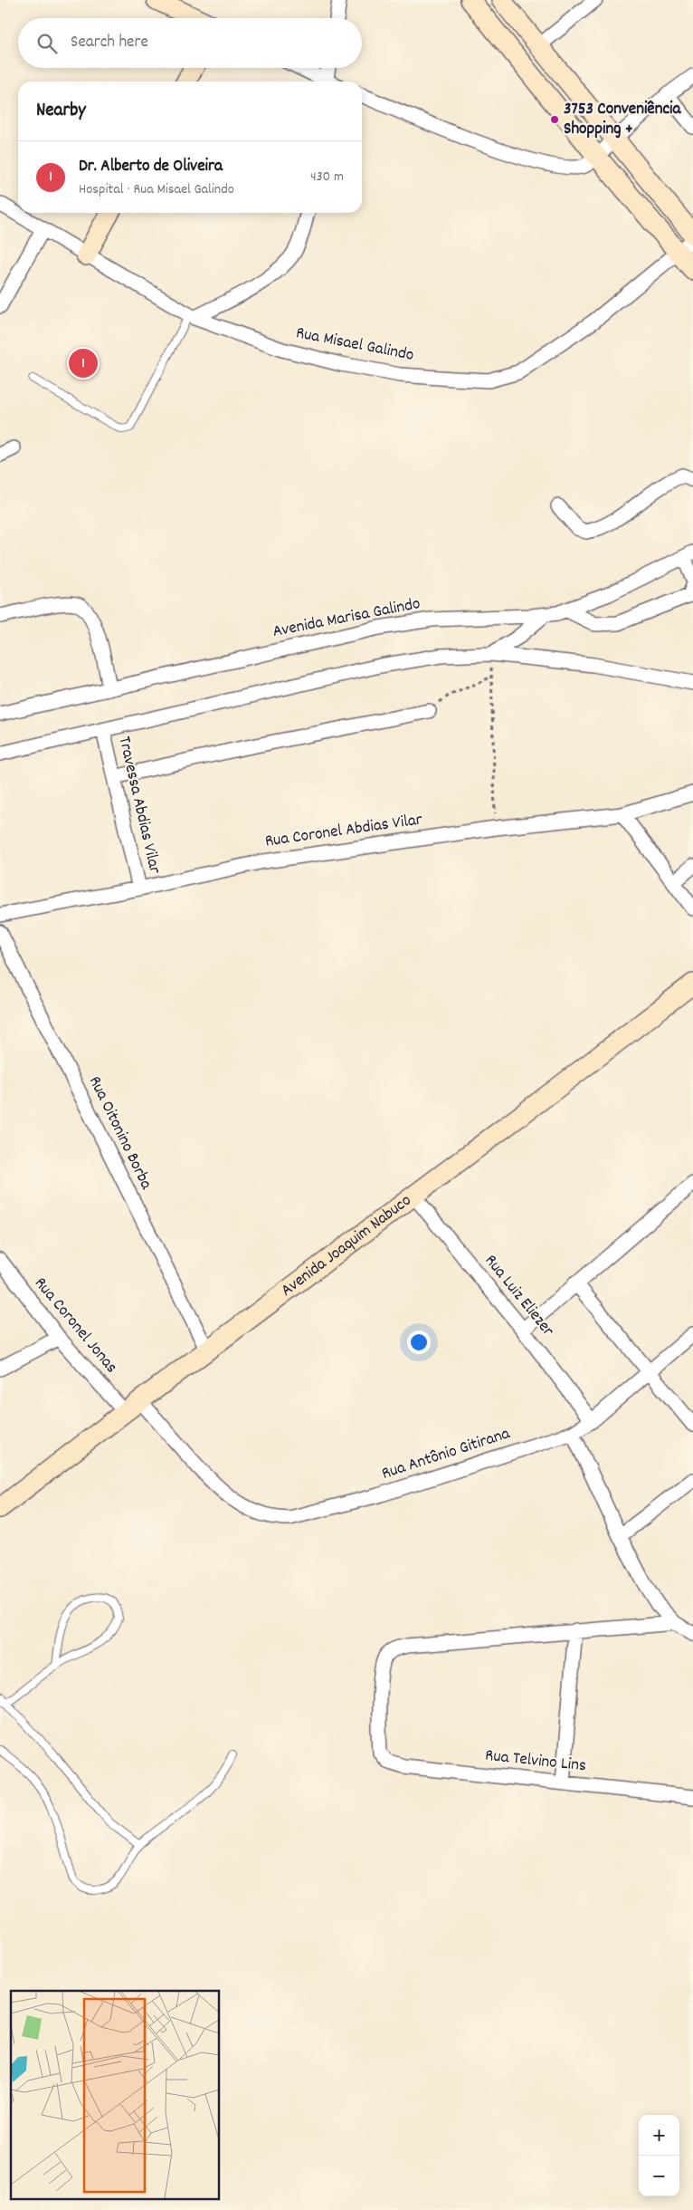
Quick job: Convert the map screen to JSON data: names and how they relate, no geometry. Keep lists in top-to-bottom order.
{
  "streets": {
    "street": [
      "Rua Misael Galindo",
      "Avenida Marisa Galindo",
      "Travessa Abdias Vilar",
      "Rua Coronel Abdias Vilar",
      "Rua Oitonino Borba",
      "Avenida Joaquim Nabuco",
      "Rua Luiz Eliezer",
      "Rua Coronel Jonas",
      "Rua Antônio Gitirana",
      "Rua Telvino Lins"
    ]
  },
  "crossings": [
    ["Travessa Abdias Vilar", "Rua Coronel Abdias Vilar"],
    ["Rua Oitonino Borba", "Avenida Joaquim Nabuco"],
    ["Avenida Joaquim Nabuco", "Rua Luiz Eliezer"],
    ["Avenida Joaquim Nabuco", "Rua Coronel Jonas"],
    ["Avenida Joaquim Nabuco", "Rua Antônio Gitirana"],
    ["Rua Luiz Eliezer", "Rua Antônio Gitirana"],
    ["Rua Coronel Jonas", "Rua Antônio Gitirana"]
  ],
  "places": ["3753 Conveniência Shopping +"],
  "page": {
    "search": "Search here",
    "heading": "Nearby",
    "list": [
      {
        "mark": "1",
        "name": "Dr. Alberto de Oliveira",
        "note": "Hospital · Rua Misael Galindo",
        "value": "430 m"
      }
    ],
    "pins": "1",
    "map_buttons": ["+", "−"]
  }
}
